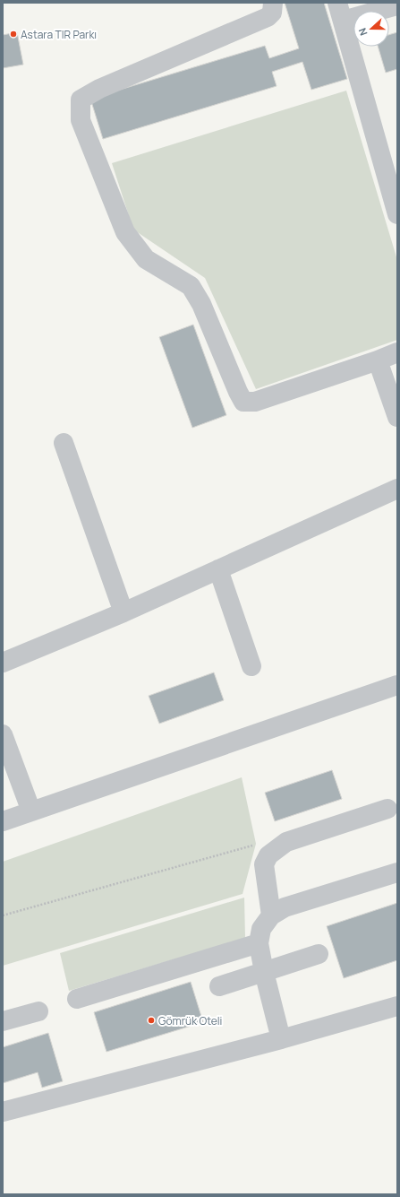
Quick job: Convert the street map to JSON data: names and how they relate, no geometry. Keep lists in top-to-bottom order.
{
  "places": ["Astara TIR Parkı", "Gömrük Oteli"],
  "north": "left"
}
